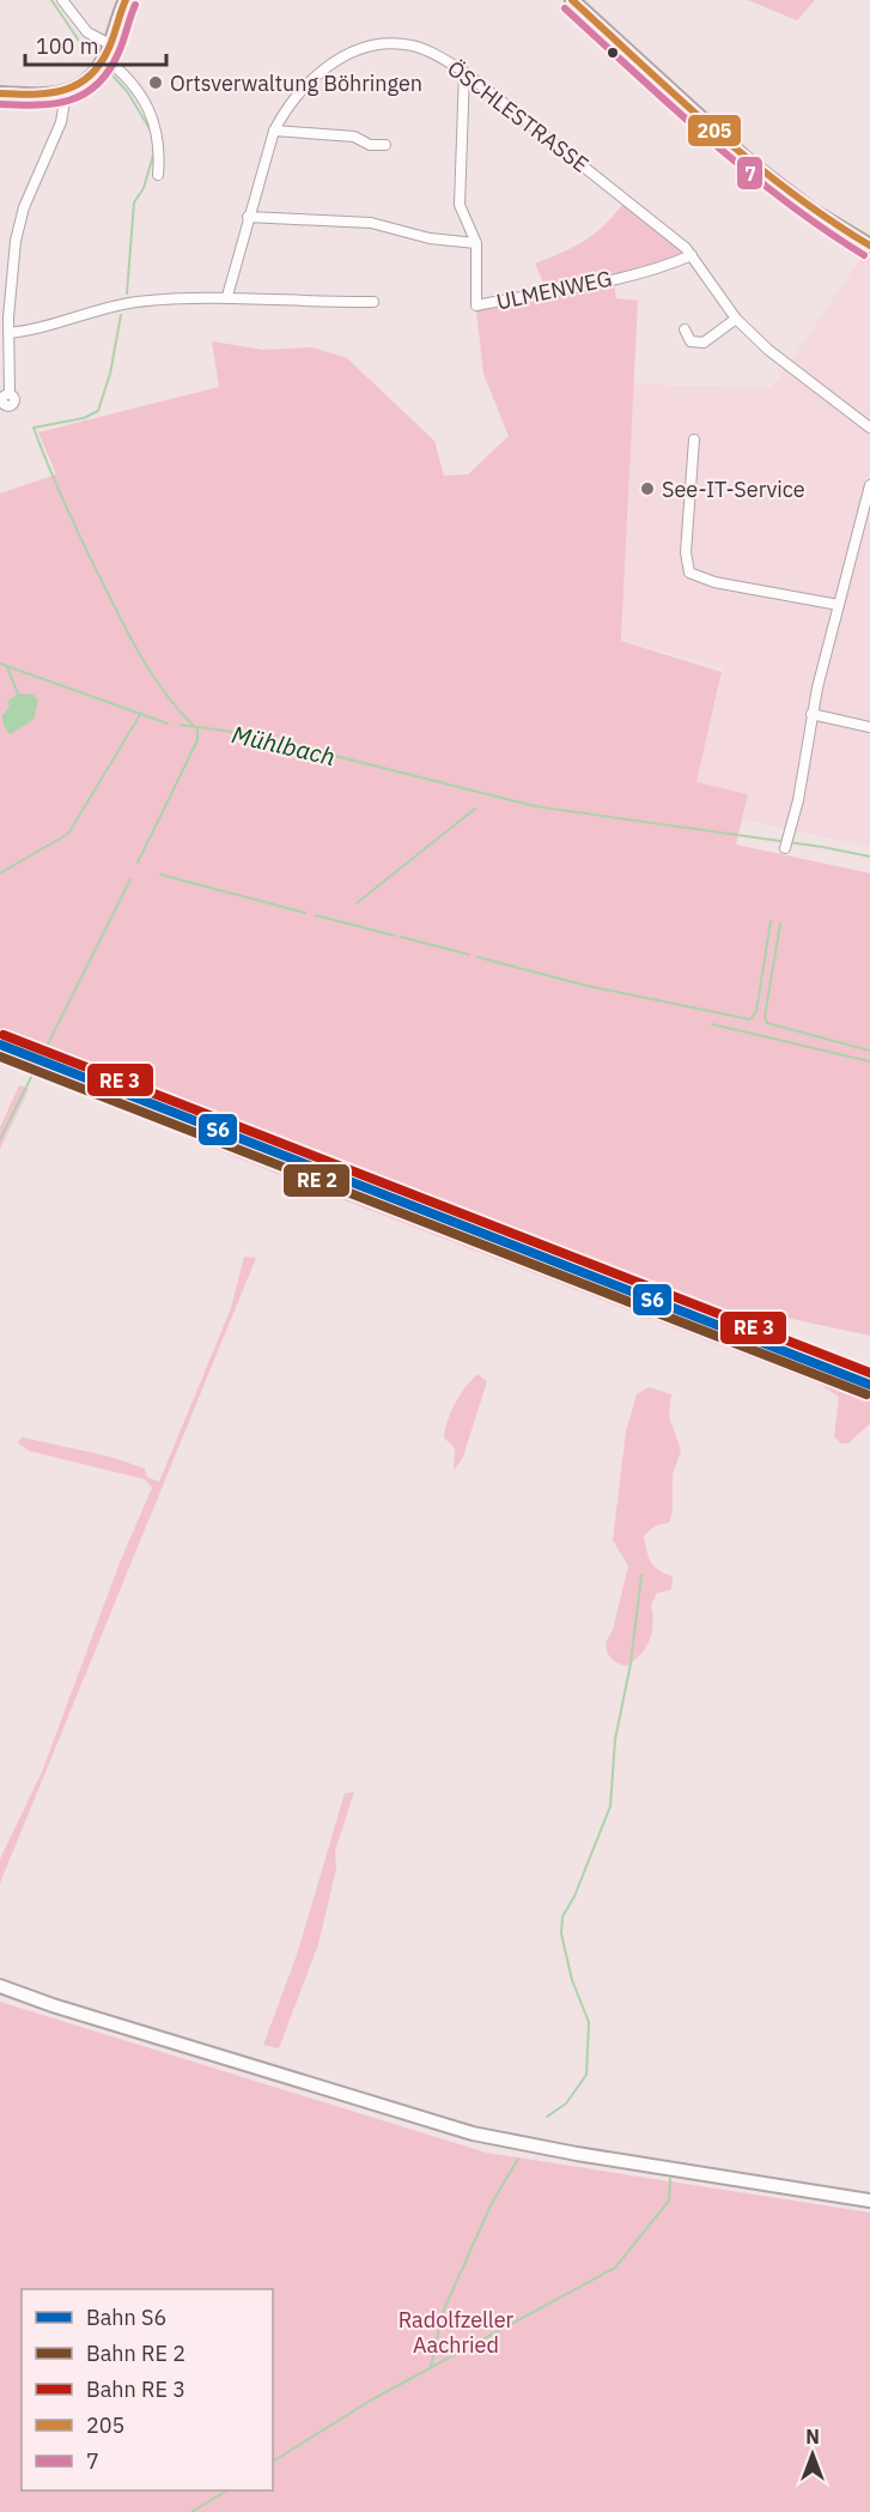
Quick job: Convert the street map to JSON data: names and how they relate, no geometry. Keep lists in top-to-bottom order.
{
  "streets": {
    "street": ["ÖSCHLESTRASSE", "ULMENWEG"]
  },
  "crossings": [
    ["ÖSCHLESTRASSE", "ULMENWEG"]
  ],
  "water": ["Mühlbach"],
  "parks": ["Radolfzeller Aachried"],
  "places": ["Ortsverwaltung Böhringen", "See-IT-Service"],
  "lines": ["transit line 205", "transit line 7", "rail line S6"],
  "legend": [
    "Bahn S6",
    "Bahn RE 2",
    "Bahn RE 3",
    "205",
    "7"
  ],
  "scale_bar": "100 m",
  "north": "top"
}
